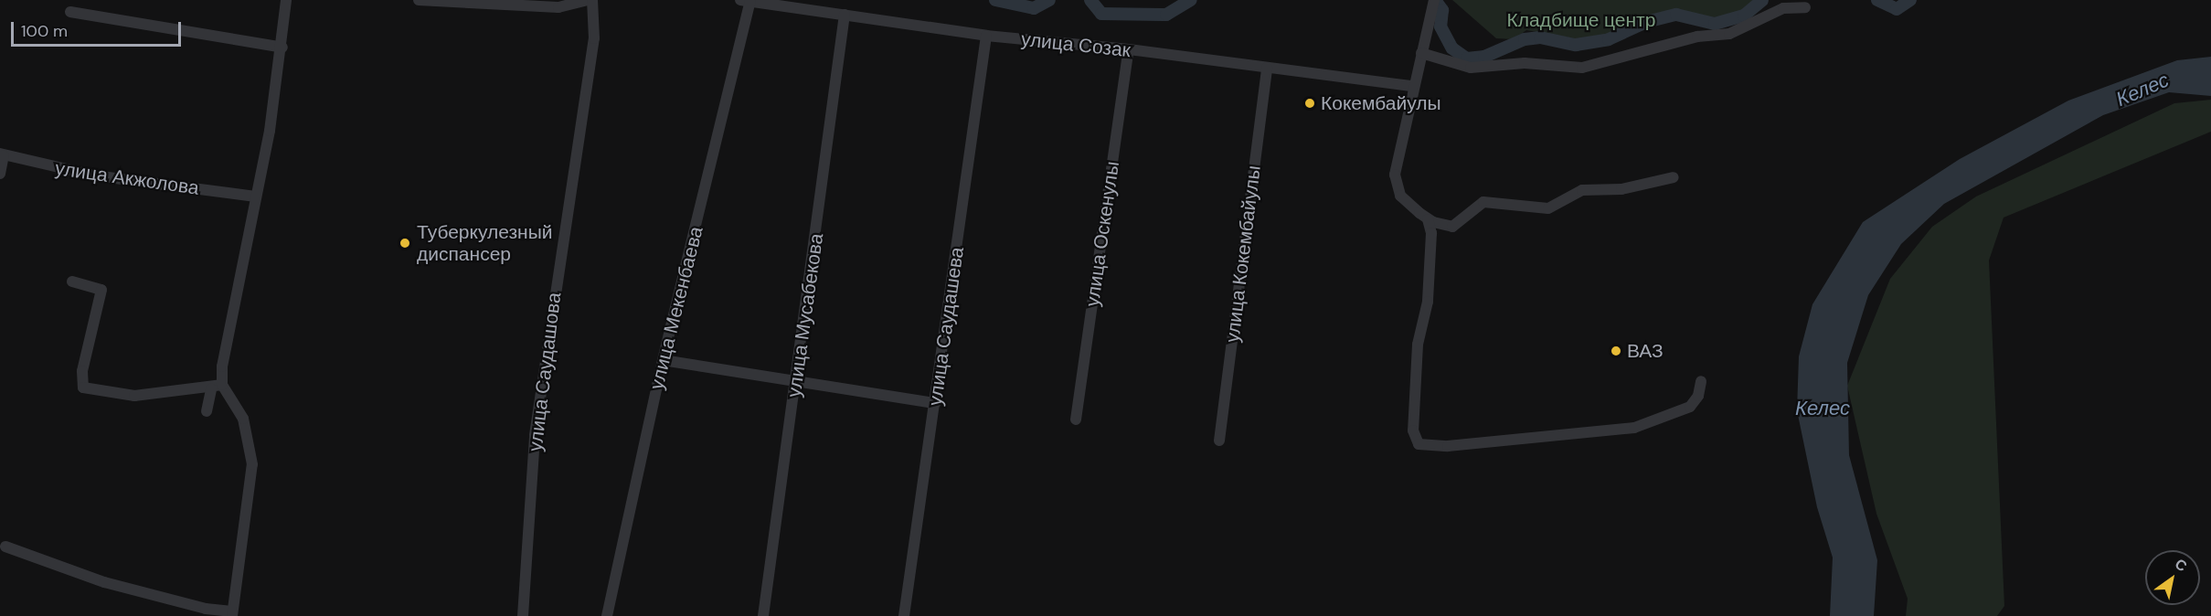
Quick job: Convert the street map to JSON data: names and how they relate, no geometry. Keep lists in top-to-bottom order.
{
  "streets": {
    "street": [
      "улица Созак",
      "улица Акжолова",
      "улица Оскенулы",
      "улица Кокембайулы",
      "улица Мекенбаева",
      "улица Мусабекова",
      "улица Саудашева",
      "улица Саудашова"
    ]
  },
  "crossings": [
    ["улица Созак", "улица Оскенулы"],
    ["улица Созак", "улица Кокембайулы"],
    ["улица Созак", "улица Мекенбаева"],
    ["улица Созак", "улица Мусабекова"],
    ["улица Созак", "улица Саудашева"]
  ],
  "water": ["Келес"],
  "parks": ["Кладбище центр"],
  "places": ["Кокембайулы", "Туберкулезный диспансер", "ВАЗ"],
  "scale_bar": "100 m",
  "north": "top right"
}
